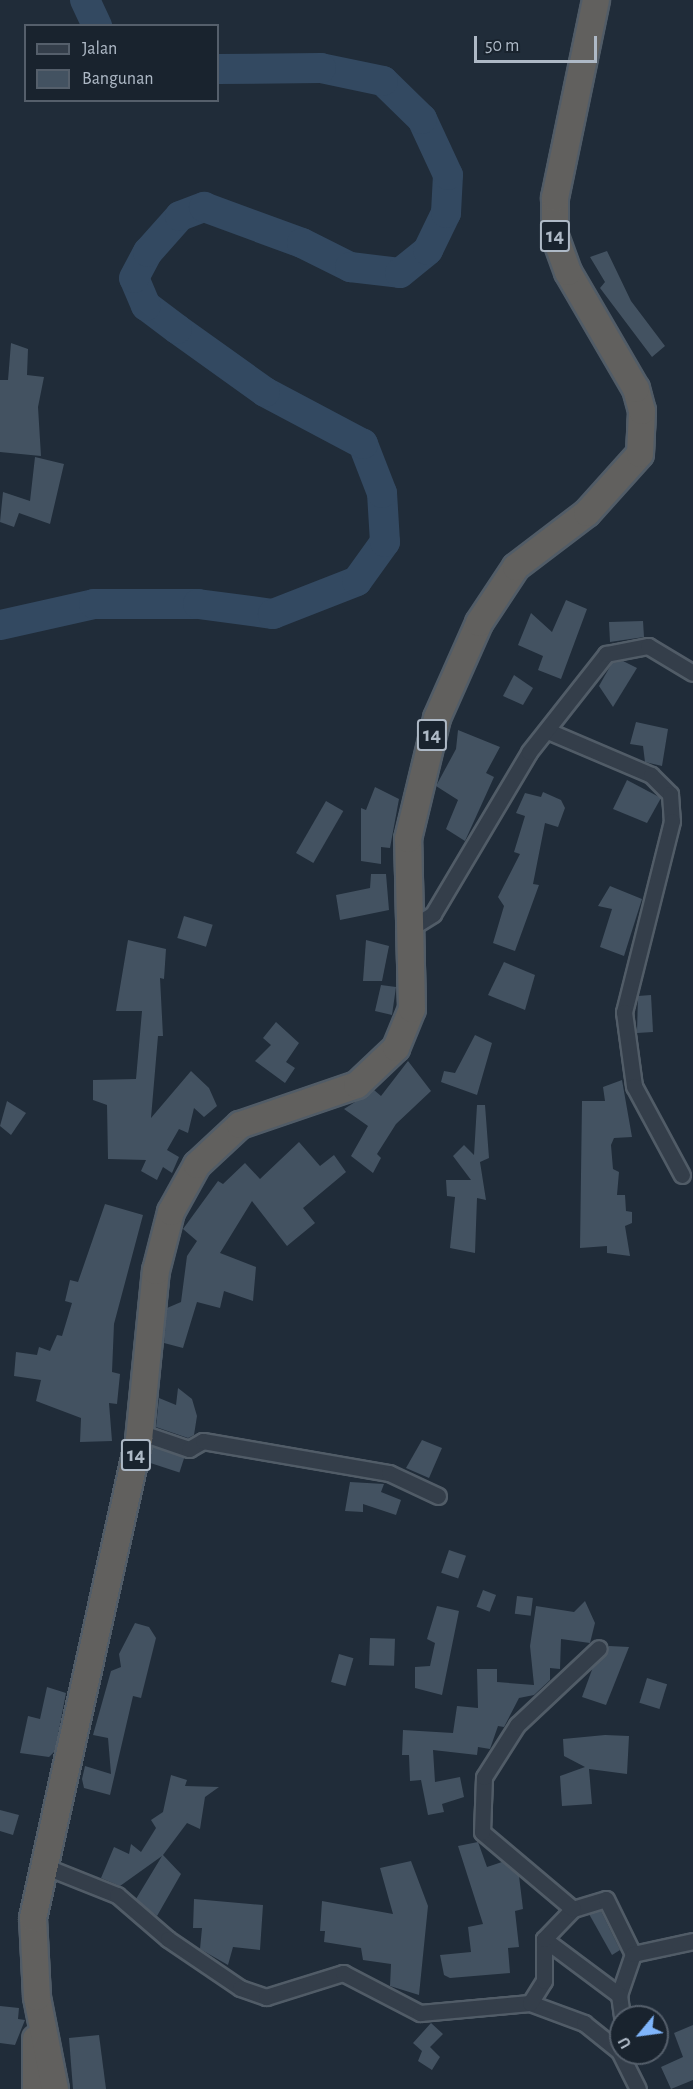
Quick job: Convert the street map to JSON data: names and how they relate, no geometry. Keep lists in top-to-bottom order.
{
  "streets": {
    "highway": ["14"]
  },
  "legend": ["Jalan", "Bangunan"],
  "scale_bar": "50 m",
  "north": "bottom left"
}
